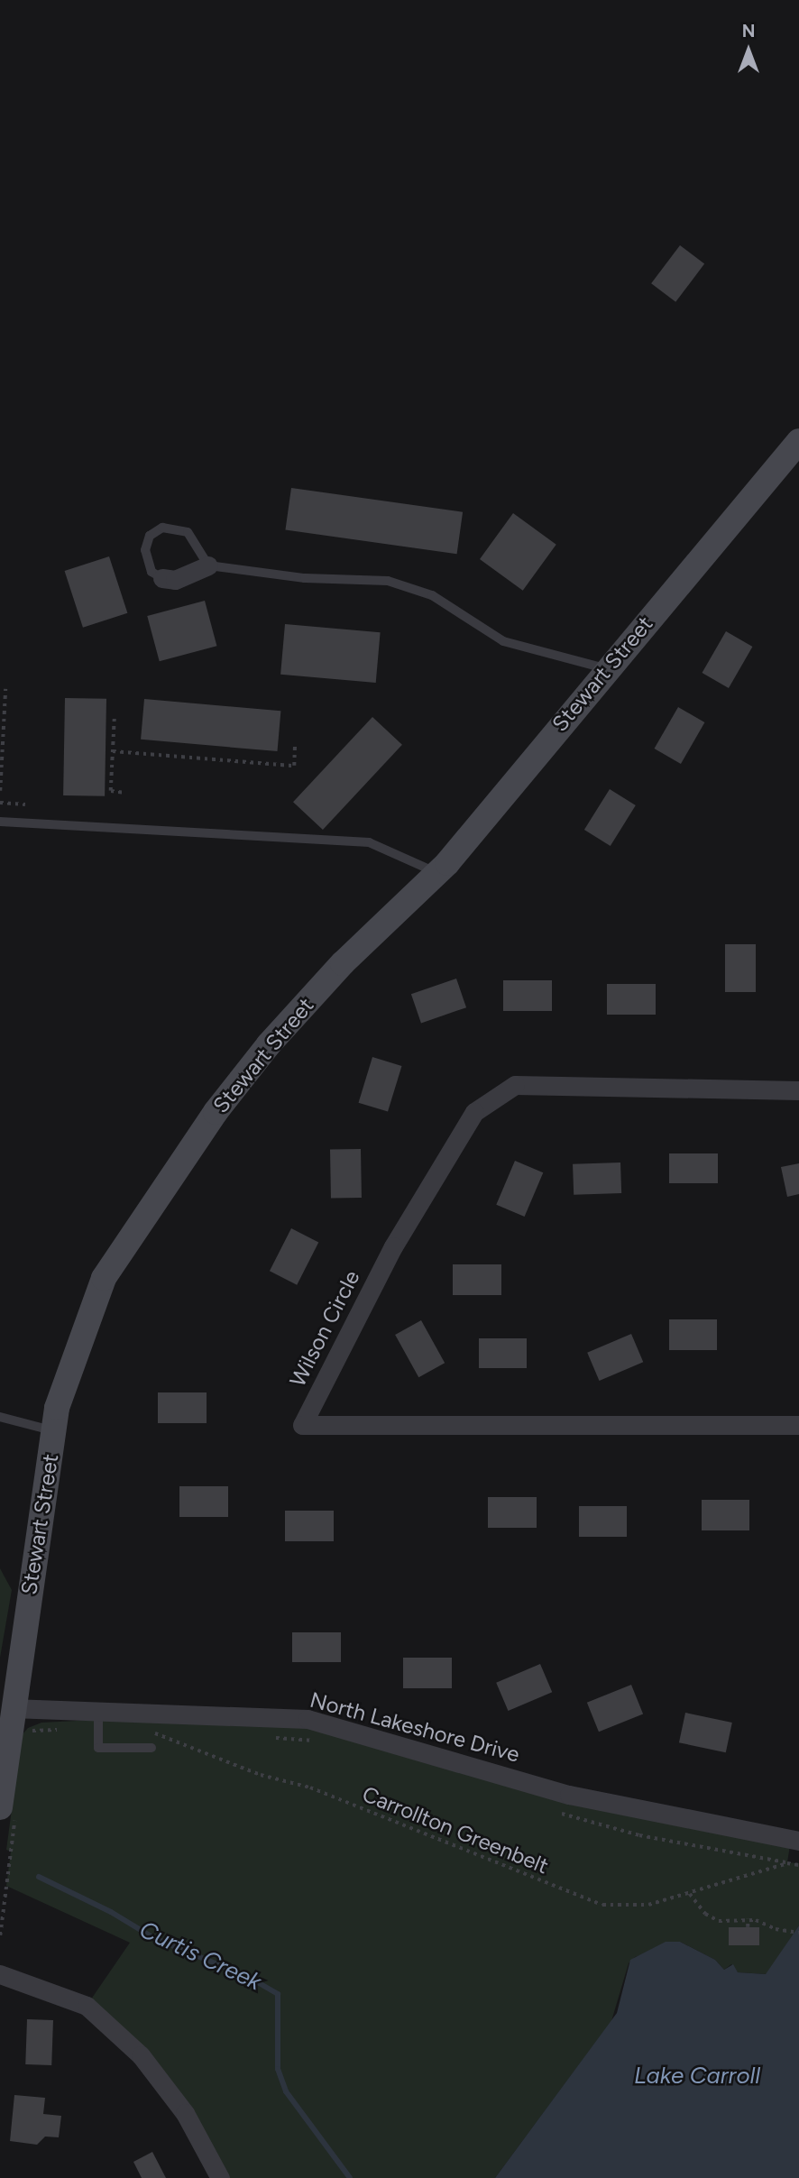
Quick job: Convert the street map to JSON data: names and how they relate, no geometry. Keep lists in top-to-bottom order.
{
  "streets": {
    "street": ["Stewart Street", "Wilson Circle", "North Lakeshore Drive"],
    "path": ["Carrollton Greenbelt"]
  },
  "crossings": [
    ["Stewart Street", "North Lakeshore Drive"]
  ],
  "water": ["Curtis Creek", "Lake Carroll"],
  "north": "top"
}
